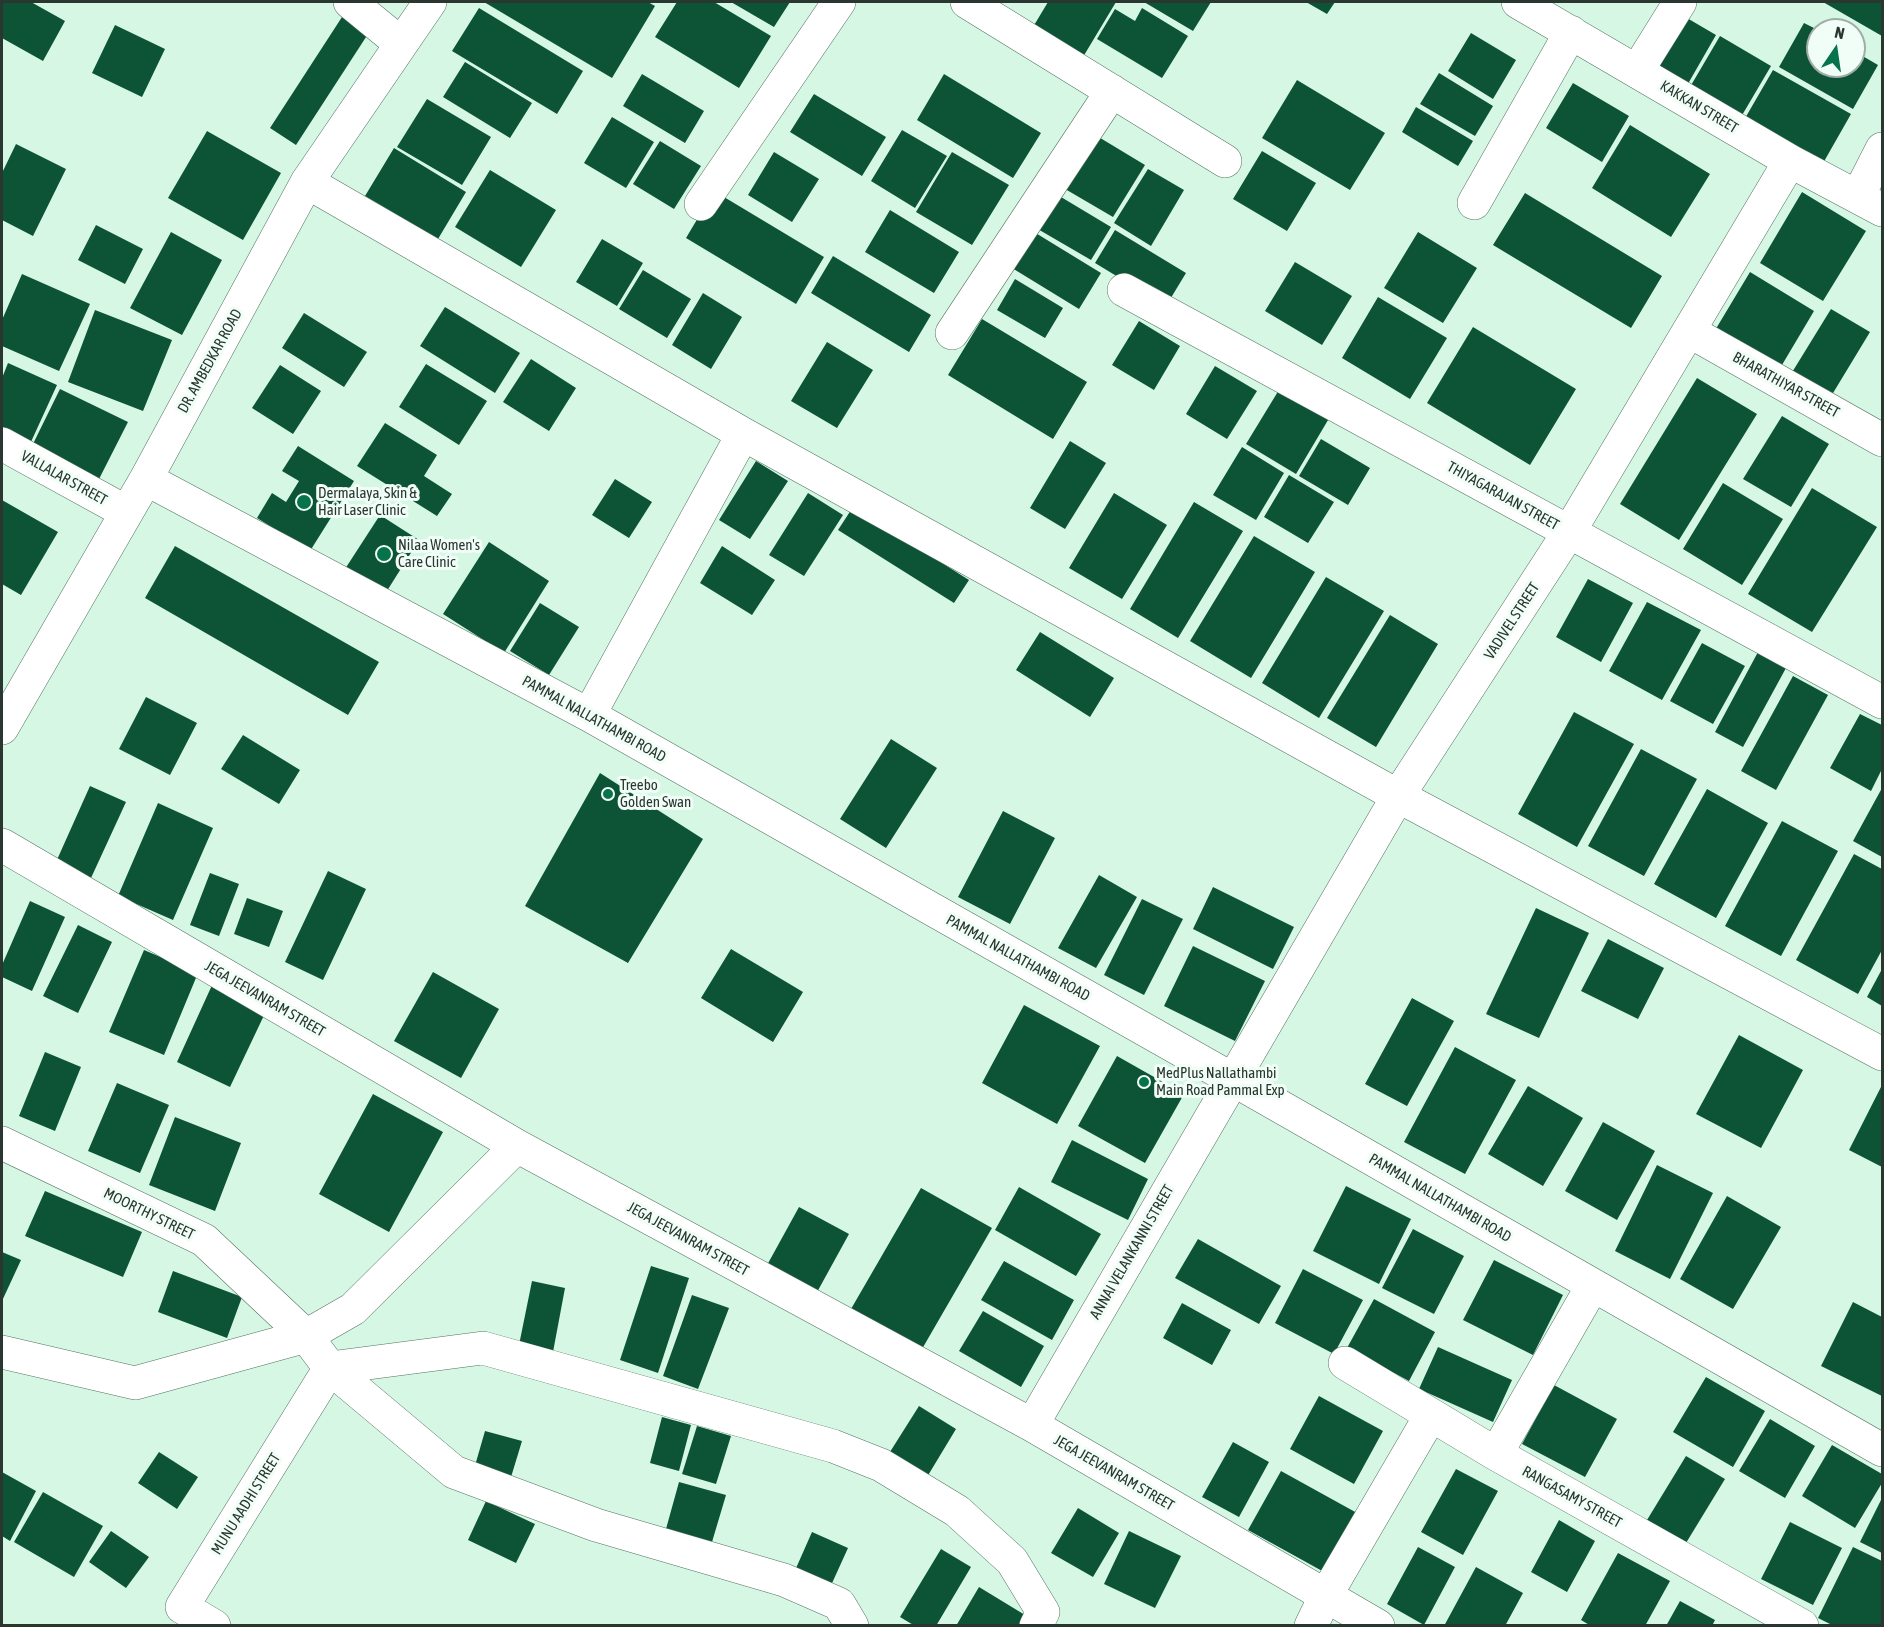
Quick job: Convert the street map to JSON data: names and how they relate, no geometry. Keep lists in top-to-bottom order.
{
  "streets": {
    "street": [
      "KAKKAN STREET",
      "DR. AMBEDKAR ROAD",
      "BHARATHIYAR STREET",
      "VALLALAR STREET",
      "THIYAGARAJAN STREET",
      "VADIVEL STREET",
      "PAMMAL NALLATHAMBI ROAD",
      "JEGA JEEVANRAM STREET",
      "MOORTHY STREET",
      "ANNAI VELANKANNI STREET",
      "RANGASAMY STREET",
      "MUNU AADHI STREET"
    ]
  },
  "crossings": [
    ["KAKKAN STREET", "VADIVEL STREET"],
    ["DR. AMBEDKAR ROAD", "VALLALAR STREET"],
    ["DR. AMBEDKAR ROAD", "PAMMAL NALLATHAMBI ROAD"],
    ["BHARATHIYAR STREET", "VADIVEL STREET"],
    ["THIYAGARAJAN STREET", "VADIVEL STREET"],
    ["VADIVEL STREET", "PAMMAL NALLATHAMBI ROAD"],
    ["VADIVEL STREET", "ANNAI VELANKANNI STREET"],
    ["PAMMAL NALLATHAMBI ROAD", "ANNAI VELANKANNI STREET"],
    ["JEGA JEEVANRAM STREET", "ANNAI VELANKANNI STREET"],
    ["MOORTHY STREET", "MUNU AADHI STREET"]
  ],
  "places": [
    "Dermalaya, Skin & Hair Laser Clinic",
    "Nilaa Women's Care Clinic",
    "Treebo Golden Swan",
    "MedPlus Nallathambi Main Road Pammal Exp"
  ],
  "north": "top"
}
